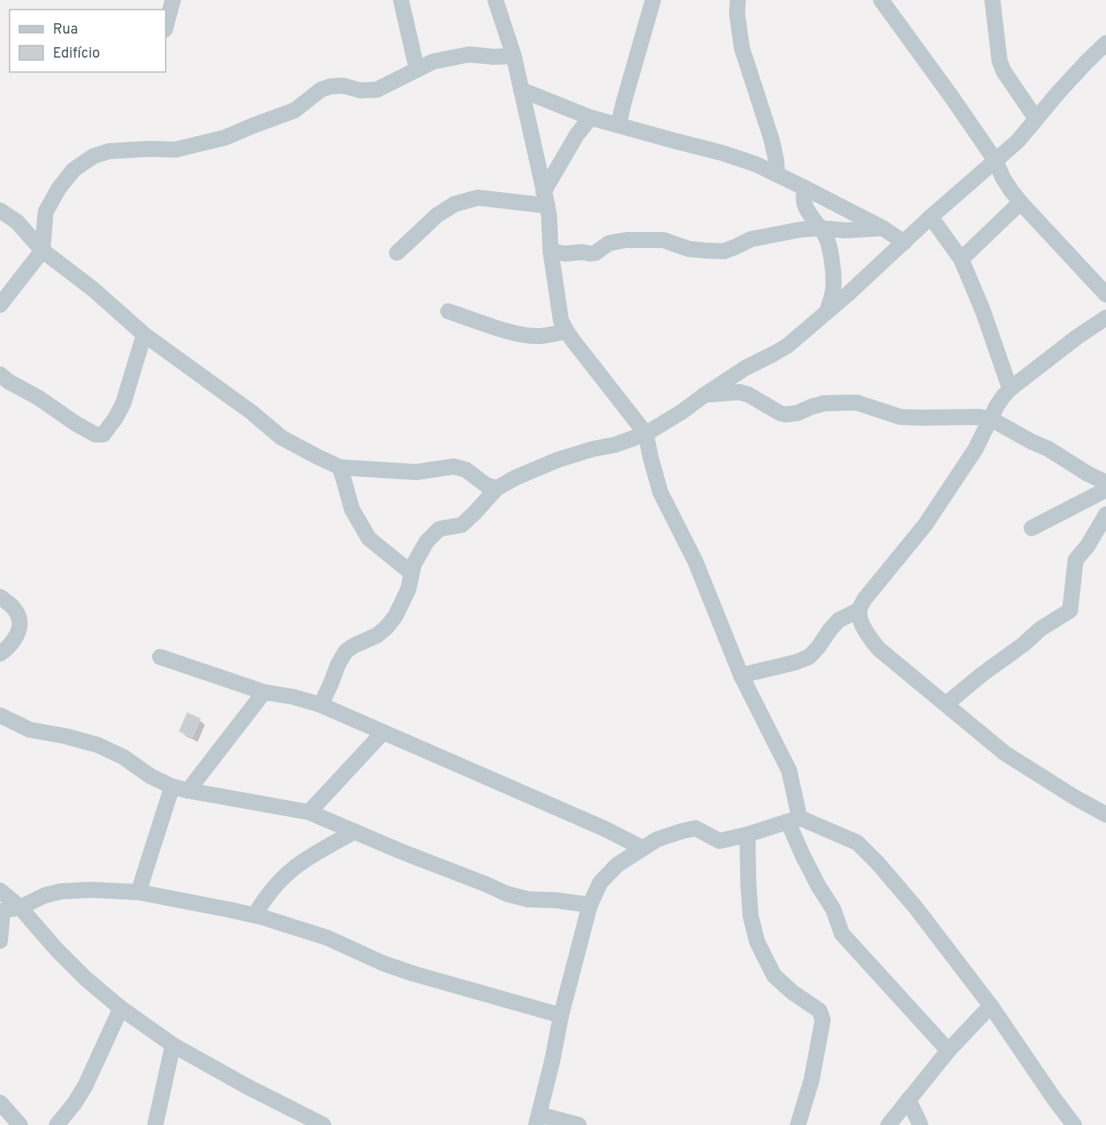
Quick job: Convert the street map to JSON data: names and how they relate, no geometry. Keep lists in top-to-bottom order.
{
  "legend": ["Rua", "Edifício"]
}
